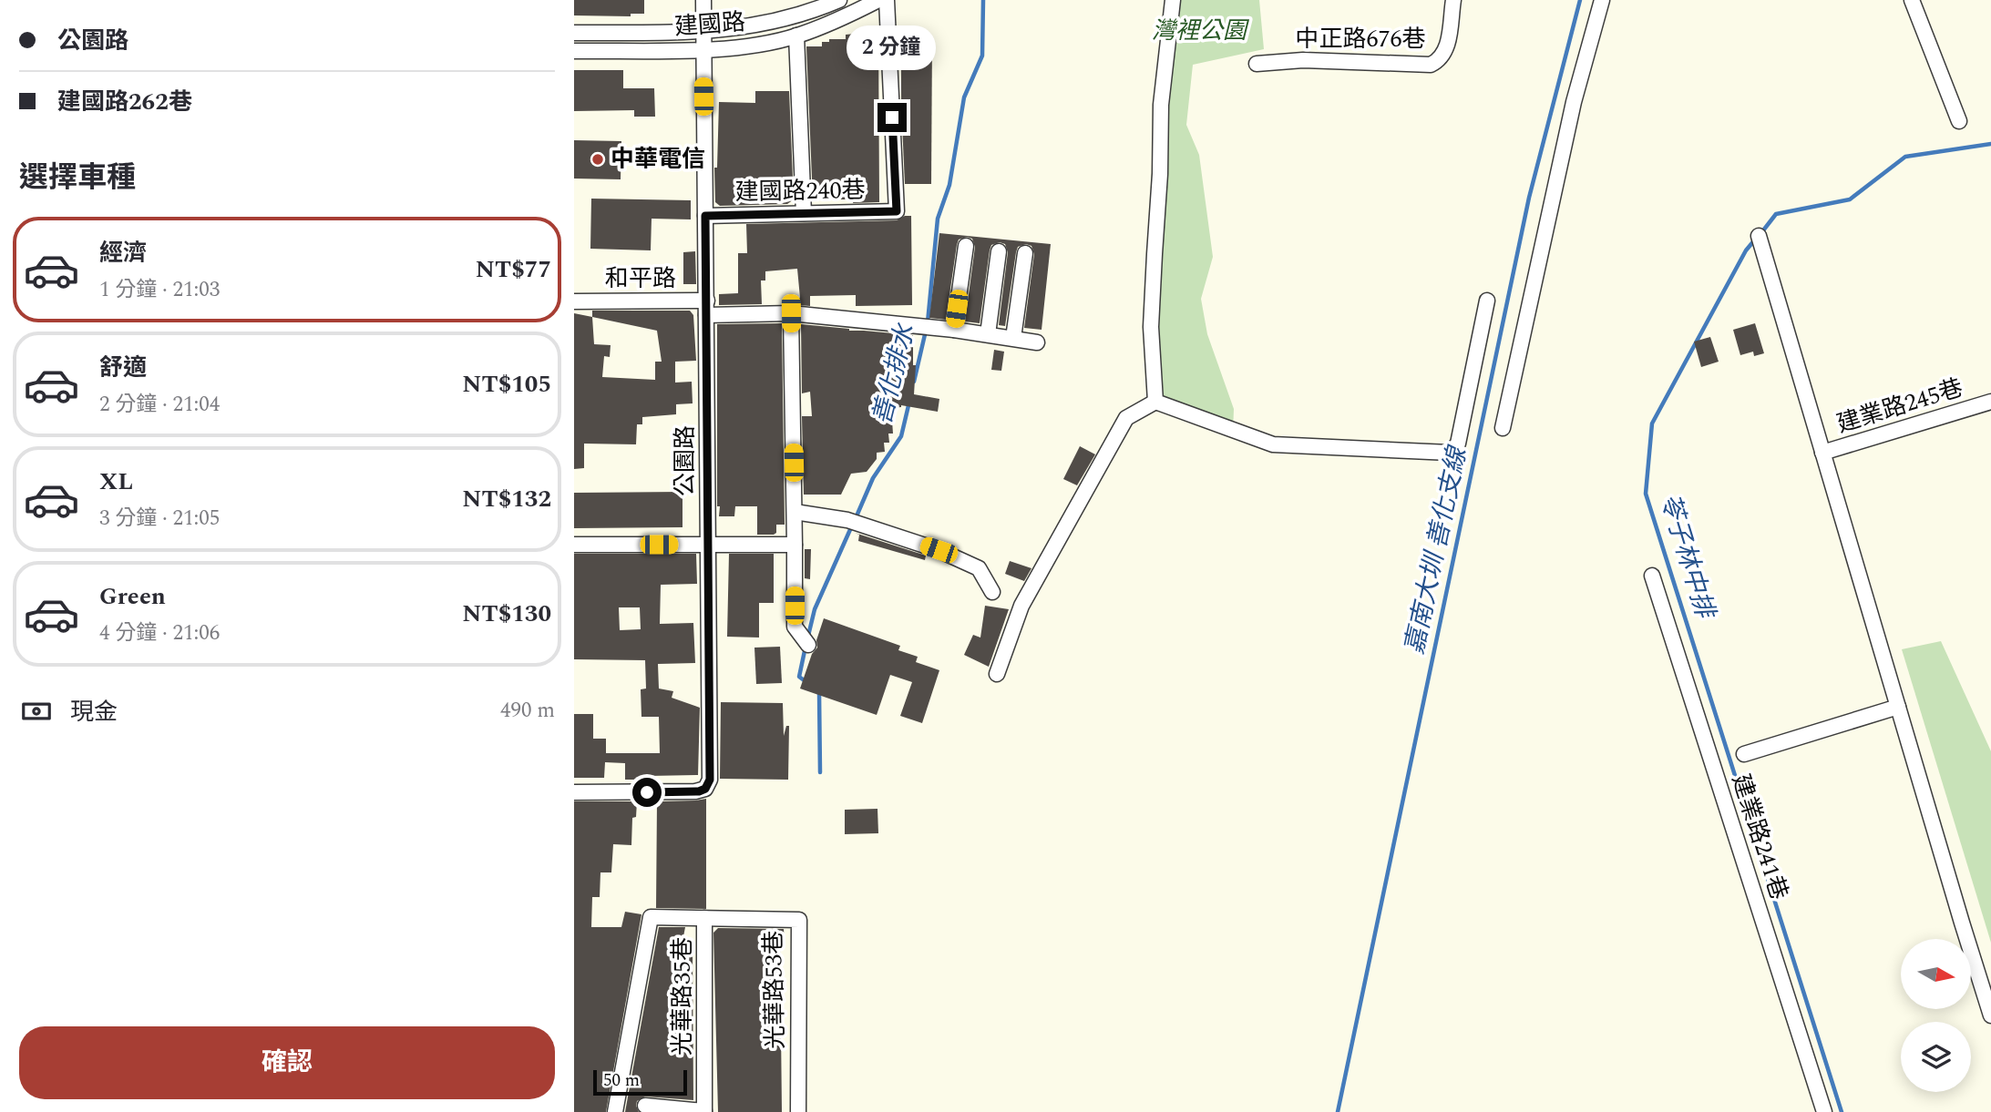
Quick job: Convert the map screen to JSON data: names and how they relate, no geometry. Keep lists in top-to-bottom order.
{
  "streets": {
    "street": [
      "建國路",
      "中正路676巷",
      "建國路240巷",
      "和平路",
      "建業路245巷",
      "公園路",
      "建業路241巷",
      "光華路53巷",
      "光華路35巷"
    ]
  },
  "crossings": [
    ["建國路", "公園路"],
    ["建國路240巷", "公園路"],
    ["和平路", "公園路"],
    ["光華路53巷", "光華路35巷"]
  ],
  "water": ["善化排水", "嘉南大圳 善化支線", "苓子林中排"],
  "parks": ["灣裡公園"],
  "places": ["中華電信"],
  "scale_bar": "50 m",
  "north": "right",
  "page": {
    "banner": ["公園路", "建國路262巷"],
    "bubble": "2 分鐘",
    "heading": "選擇車種",
    "list": [
      {
        "name": "經濟",
        "note": "1 分鐘 · 21:03",
        "value": "NT$77"
      },
      {
        "name": "舒適",
        "note": "2 分鐘 · 21:04",
        "value": "NT$105"
      },
      {
        "name": "XL",
        "note": "3 分鐘 · 21:05",
        "value": "NT$132"
      },
      {
        "name": "Green",
        "note": "4 分鐘 · 21:06",
        "value": "NT$130"
      }
    ],
    "pay": ["現金", "490 m"],
    "buttons": "確認",
    "scale": "50 m"
  }
}
